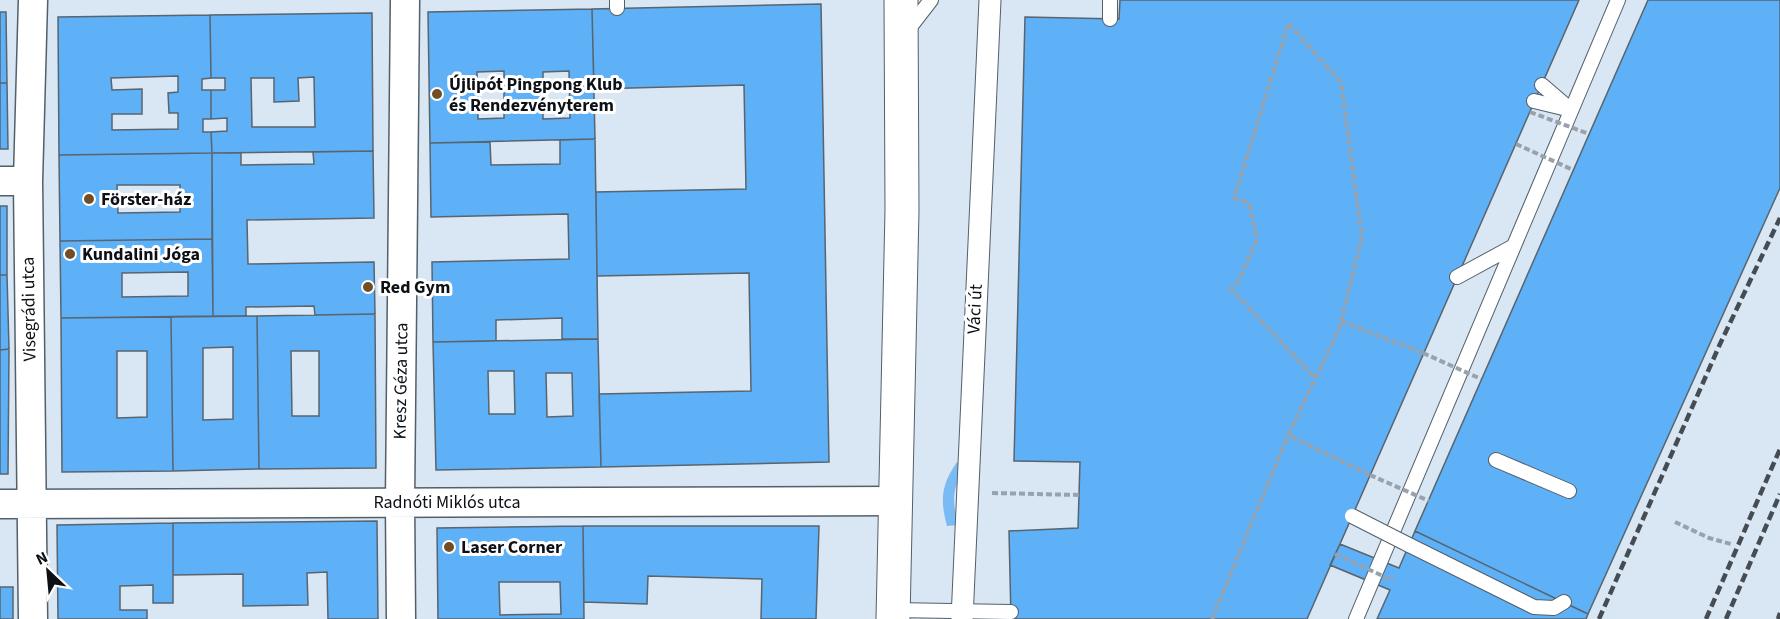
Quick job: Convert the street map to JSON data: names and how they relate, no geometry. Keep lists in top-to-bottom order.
{
  "streets": {
    "street": [
      "Visegrádi utca",
      "Váci út",
      "Kresz Géza utca",
      "Radnóti Miklós utca"
    ]
  },
  "crossings": [
    ["Visegrádi utca", "Radnóti Miklós utca"],
    ["Kresz Géza utca", "Radnóti Miklós utca"]
  ],
  "places": [
    "Újlipót Pingpong Klub és Rendezvényterem",
    "Förster-ház",
    "Kundalini Jóga",
    "Red Gym",
    "Laser Corner"
  ],
  "north": "top left"
}
